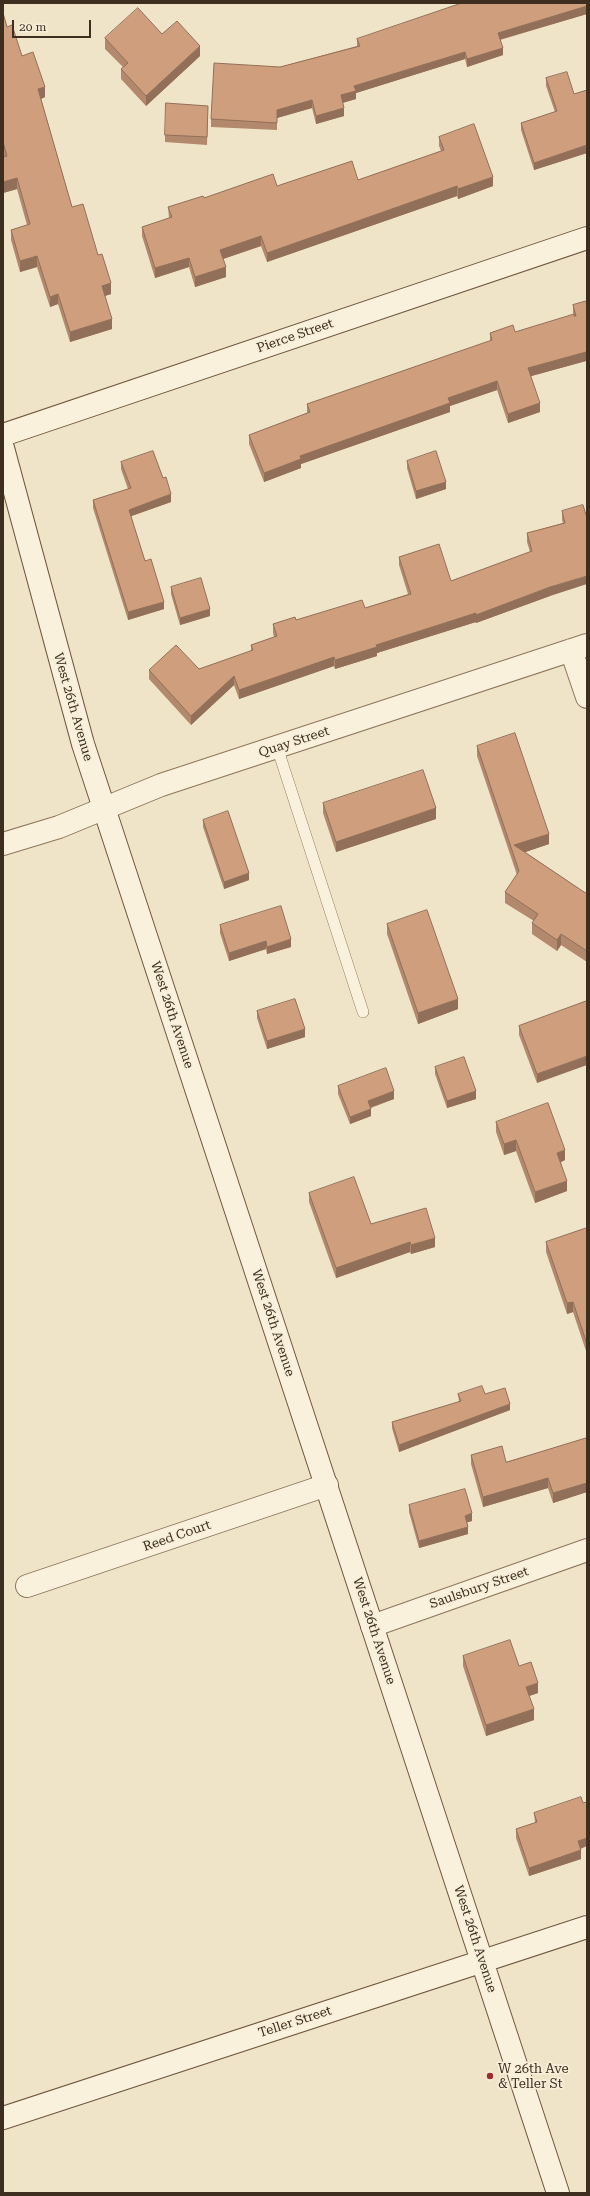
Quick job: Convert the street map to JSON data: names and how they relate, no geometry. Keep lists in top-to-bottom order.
{
  "streets": {
    "street": [
      "Pierce Street",
      "West 26th Avenue",
      "Quay Street",
      "Reed Court",
      "Saulsbury Street",
      "Teller Street"
    ]
  },
  "crossings": [
    ["West 26th Avenue", "Quay Street"],
    ["West 26th Avenue", "Reed Court"],
    ["West 26th Avenue", "Saulsbury Street"],
    ["West 26th Avenue", "Teller Street"]
  ],
  "places": ["W 26th Ave & Teller St"],
  "scale_bar": "20 m"
}
